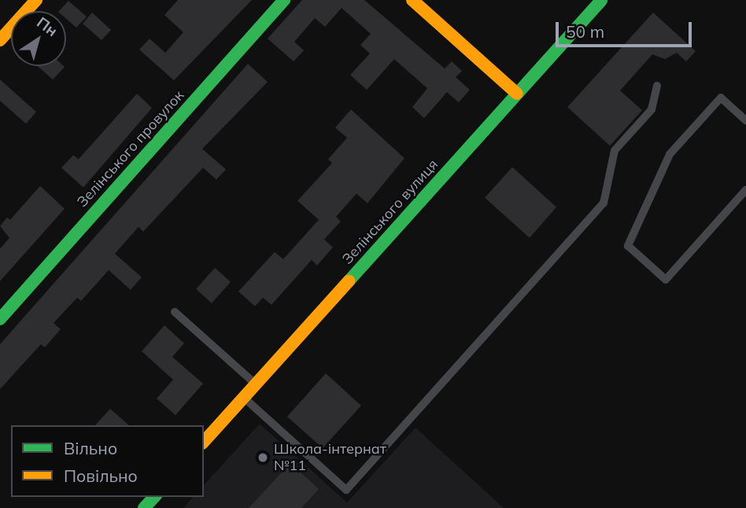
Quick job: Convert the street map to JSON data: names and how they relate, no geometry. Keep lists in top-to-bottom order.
{
  "streets": {
    "street": ["Зелінського провулок", "Зелінського вулиця"]
  },
  "places": ["Школа-інтернат №11"],
  "legend": ["Вільно", "Повільно"],
  "scale_bar": "50 m",
  "north": "top right"
}
